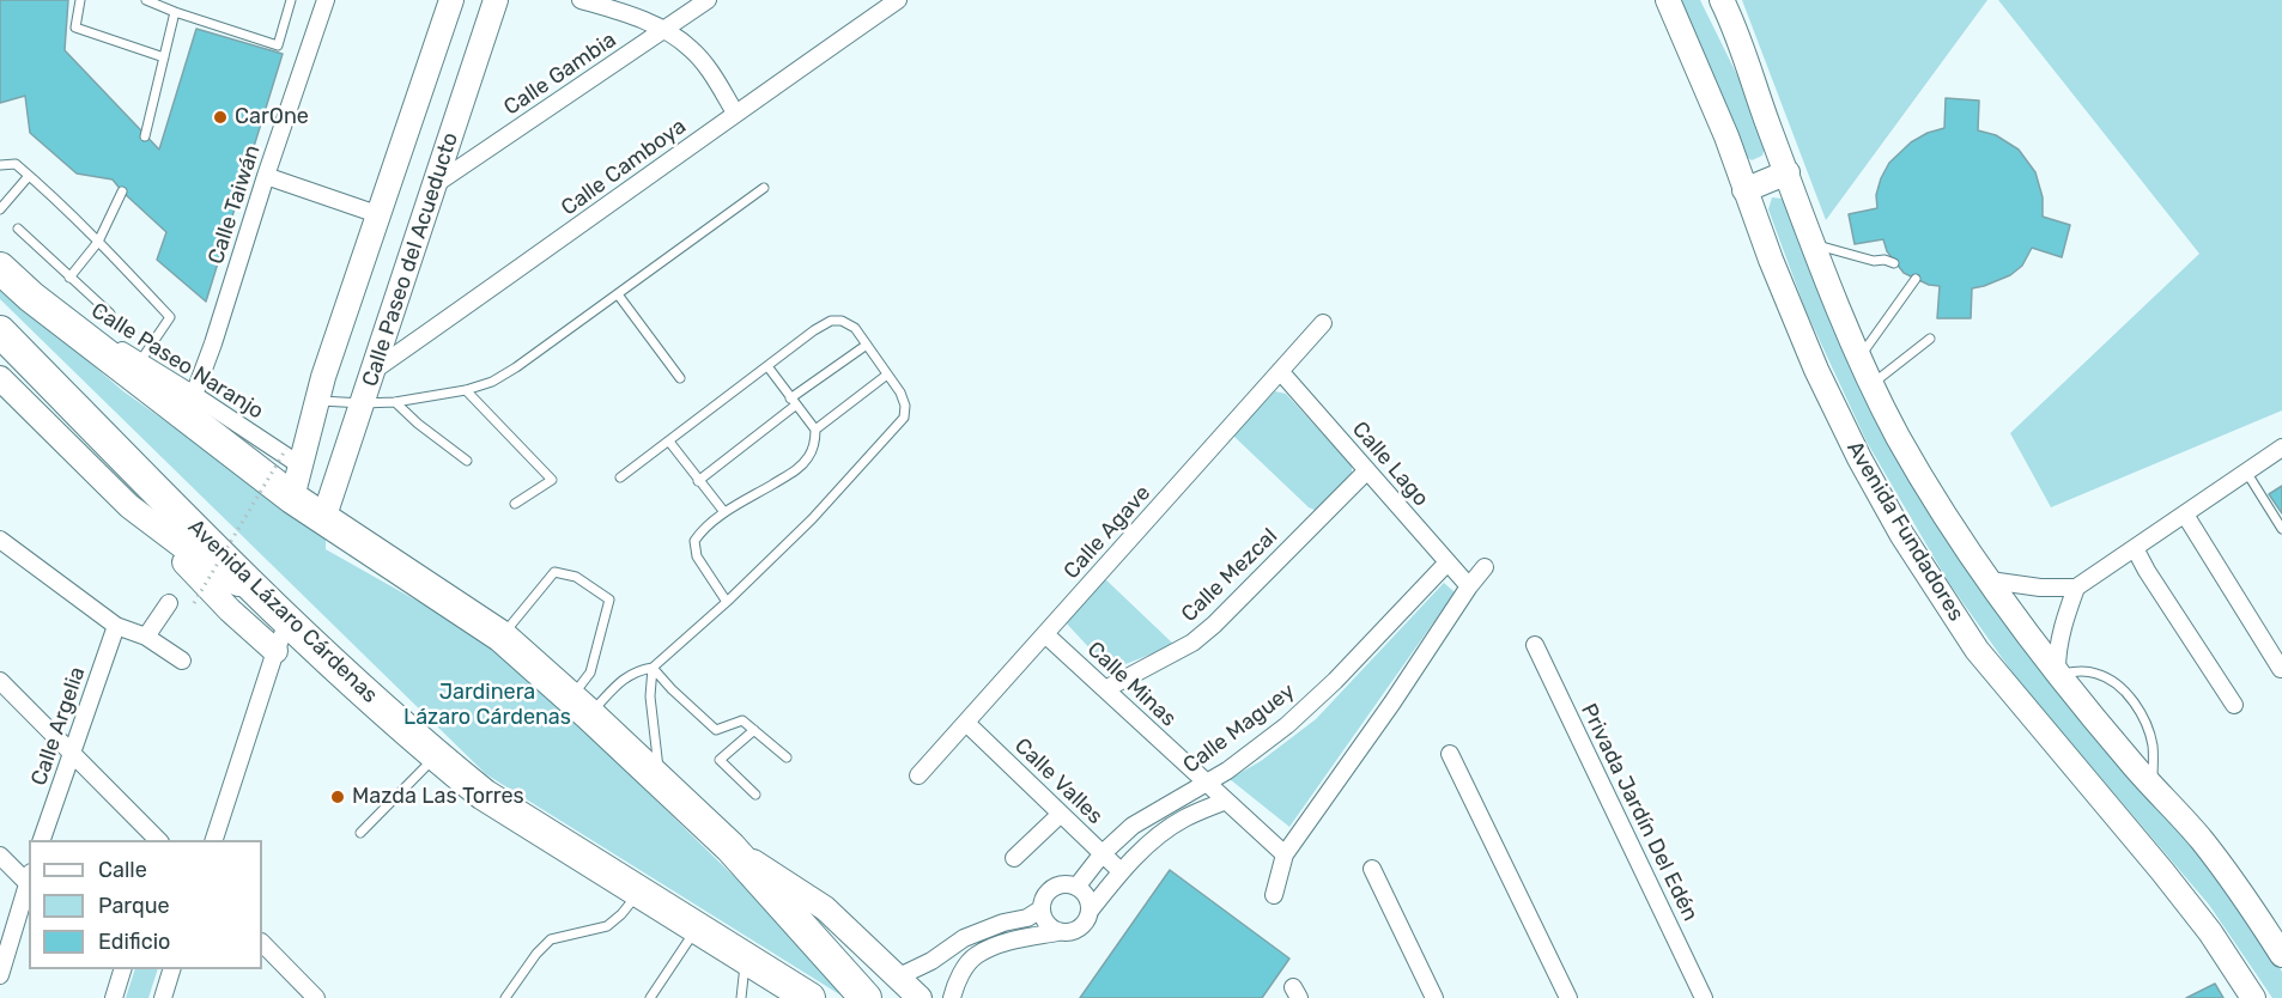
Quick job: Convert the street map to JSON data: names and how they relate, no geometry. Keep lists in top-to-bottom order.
{
  "streets": {
    "highway": ["Avenida Lázaro Cárdenas"],
    "main road": ["Calle Paseo del Acueducto", "Avenida Fundadores"],
    "street": [
      "Calle Gambia",
      "Calle Camboya",
      "Calle Taiwán",
      "Calle Paseo Naranjo",
      "Calle Lago",
      "Calle Agave",
      "Calle Mezcal",
      "Calle Minas",
      "Calle Argelia",
      "Calle Maguey",
      "Calle Valles",
      "Privada Jardín Del Edén"
    ]
  },
  "crossings": [
    ["Calle Gambia", "Calle Paseo del Acueducto"],
    ["Calle Camboya", "Calle Paseo del Acueducto"],
    ["Calle Taiwán", "Calle Paseo Naranjo"],
    ["Calle Paseo del Acueducto", "Calle Paseo Naranjo"],
    ["Calle Lago", "Calle Agave"],
    ["Calle Lago", "Calle Mezcal"],
    ["Calle Lago", "Calle Maguey"],
    ["Calle Agave", "Calle Minas"],
    ["Calle Agave", "Calle Valles"],
    ["Calle Mezcal", "Calle Minas"],
    ["Calle Minas", "Calle Maguey"],
    ["Calle Maguey", "Calle Valles"]
  ],
  "parks": ["Jardinera Lázaro Cárdenas"],
  "places": ["CarOne", "Mazda Las Torres"],
  "legend": ["Calle", "Parque", "Edificio"]
}
